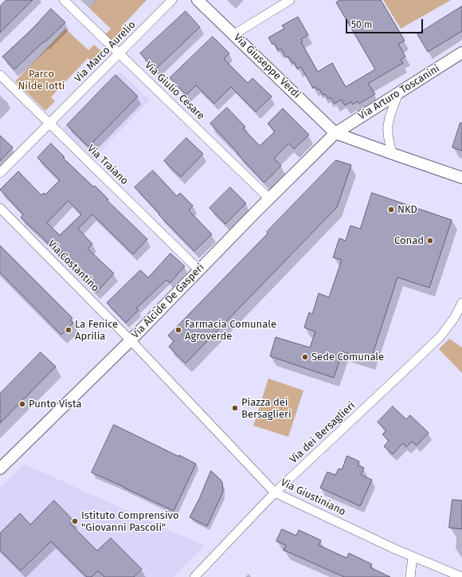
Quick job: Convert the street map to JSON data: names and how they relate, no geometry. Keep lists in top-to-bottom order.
{
  "streets": {
    "street": [
      "Via Marco Aurelio",
      "Via Giuseppe Verdi",
      "Via Giulio Cesare",
      "Via Arturo Toscanini",
      "Via Traiano",
      "Via Costantino",
      "Via Alcide De Gasperi",
      "Via dei Bersaglieri",
      "Via Giustiniano"
    ]
  },
  "crossings": [
    ["Via Marco Aurelio", "Via Giulio Cesare"],
    ["Via Marco Aurelio", "Via Traiano"],
    ["Via Giuseppe Verdi", "Via Arturo Toscanini"],
    ["Via Giuseppe Verdi", "Via Alcide De Gasperi"],
    ["Via Giulio Cesare", "Via Alcide De Gasperi"],
    ["Via Arturo Toscanini", "Via Alcide De Gasperi"],
    ["Via Traiano", "Via Alcide De Gasperi"],
    ["Via Costantino", "Via Alcide De Gasperi"],
    ["Via Costantino", "Via Giustiniano"],
    ["Via Alcide De Gasperi", "Via Giustiniano"],
    ["Via dei Bersaglieri", "Via Giustiniano"]
  ],
  "parks": ["Parco Nilde Iotti"],
  "places": [
    "NKD",
    "Conad",
    "La Fenice Aprilia",
    "Farmacia Comunale Agroverde",
    "Sede Comunale",
    "Punto Vista",
    "Piazza dei Bersaglieri",
    "Istituto Comprensivo \"Giovanni Pascoli\""
  ],
  "scale_bar": "50 m"
}
